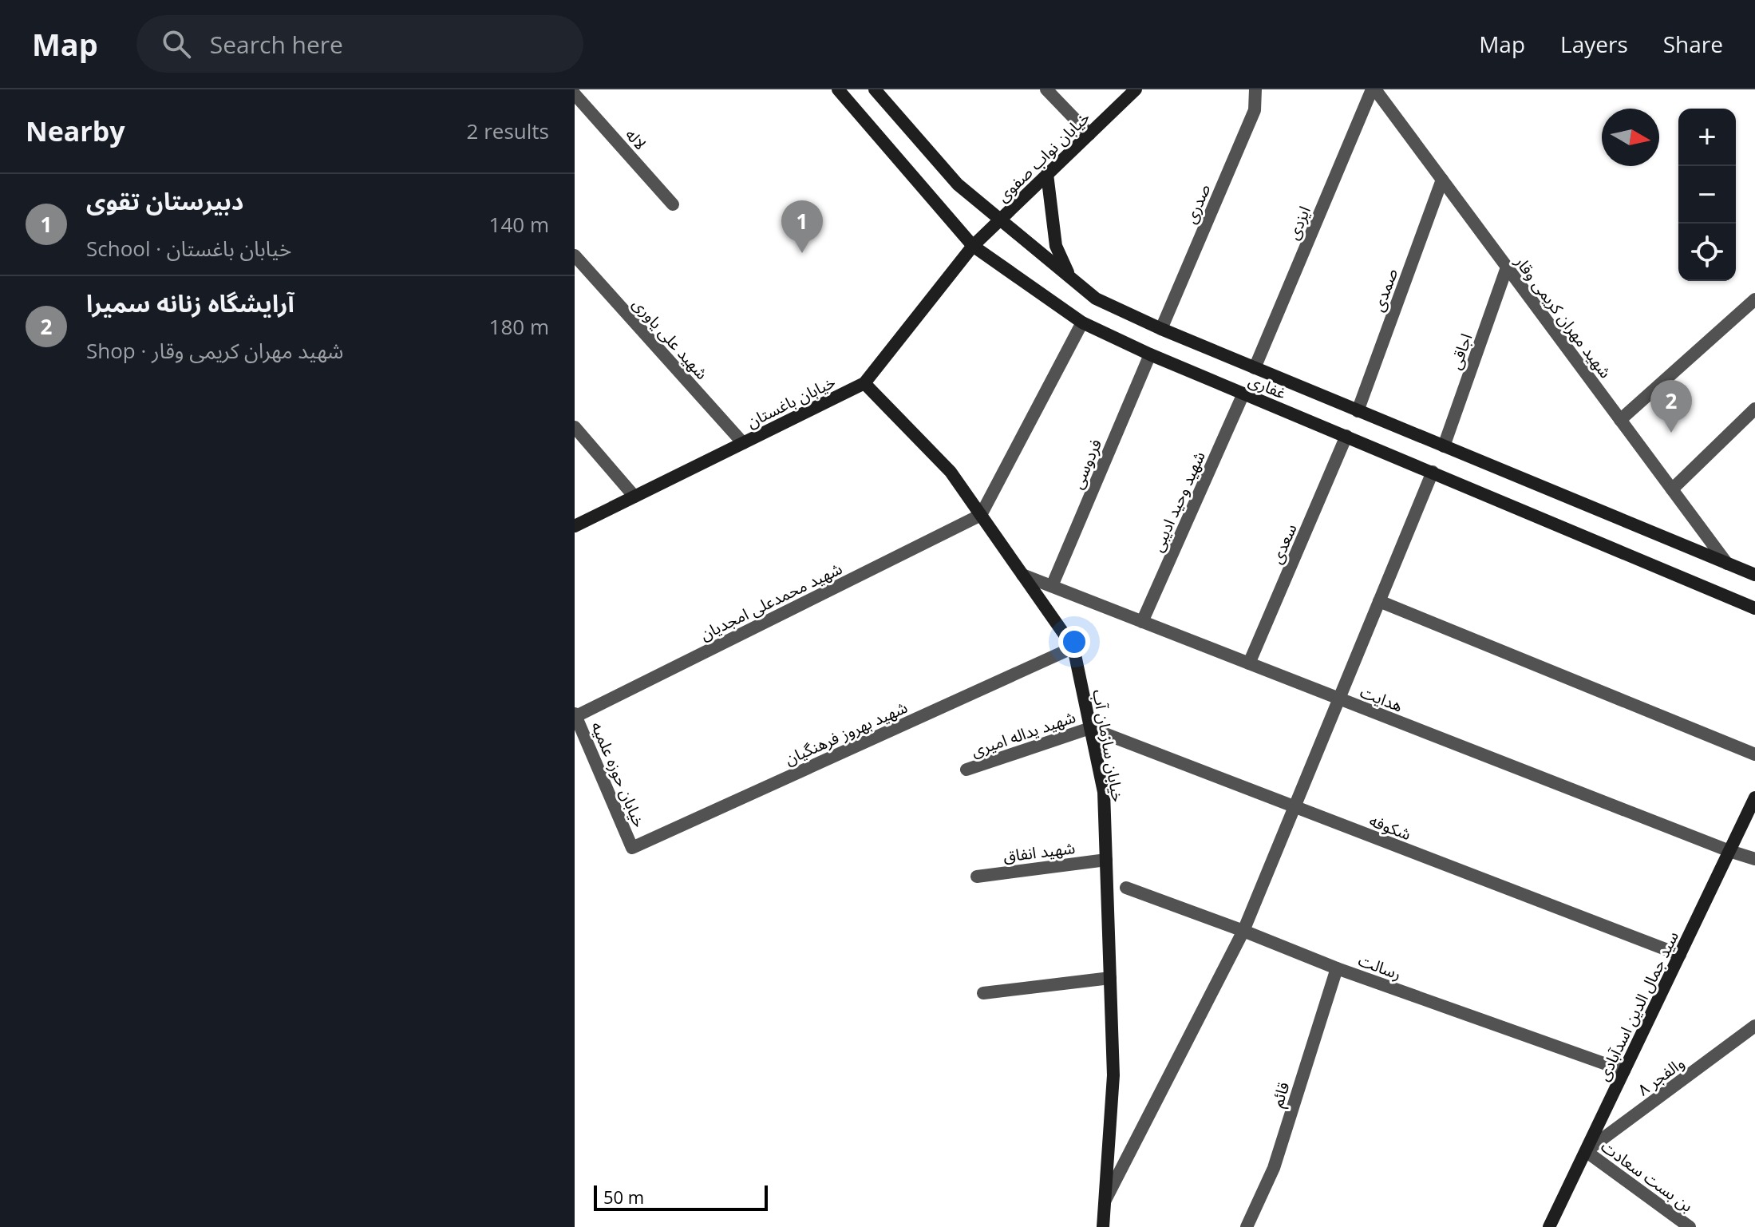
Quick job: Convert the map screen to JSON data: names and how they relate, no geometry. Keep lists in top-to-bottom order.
{
  "streets": {
    "main road": [
      "خیابان نواب صفوی",
      "غفاری",
      "خیابان باغستان",
      "خیابان سازمان آب",
      "سید جمال الدین اسدآبادی"
    ],
    "street": [
      "لاله",
      "صدری",
      "ایزدی",
      "صمدی",
      "شهید مهران کریمی وقار",
      "شهید علی یاوری",
      "اجاقی",
      "فردوسی",
      "شهید وحید ادیبی",
      "سعدی",
      "شهید محمدعلی امجدیان",
      "هدایت",
      "شهید بهروز فرهنگیان",
      "شهید یداله امیری",
      "خیابان حوزه علمیه",
      "شکوفه",
      "شهید انفاق",
      "رسالت",
      "والفجر ۸",
      "قائم",
      "بن بست سعادت"
    ]
  },
  "crossings": [
    ["خیابان نواب صفوی", "غفاری"],
    ["خیابان نواب صفوی", "خیابان باغستان"],
    ["صدری", "غفاری"],
    ["ایزدی", "شهید مهران کریمی وقار"],
    ["ایزدی", "غفاری"],
    ["صمدی", "شهید مهران کریمی وقار"],
    ["صمدی", "غفاری"],
    ["شهید مهران کریمی وقار", "اجاقی"],
    ["شهید مهران کریمی وقار", "غفاری"],
    ["شهید علی یاوری", "خیابان باغستان"],
    ["اجاقی", "غفاری"],
    ["غفاری", "خیابان باغستان"],
    ["غفاری", "فردوسی"],
    ["غفاری", "شهید وحید ادیبی"],
    ["غفاری", "سعدی"],
    ["خیابان باغستان", "خیابان سازمان آب"],
    ["فردوسی", "هدایت"],
    ["شهید وحید ادیبی", "هدایت"],
    ["سعدی", "هدایت"],
    ["شهید محمدعلی امجدیان", "خیابان سازمان آب"],
    ["شهید محمدعلی امجدیان", "خیابان حوزه علمیه"],
    ["هدایت", "خیابان سازمان آب"],
    ["هدایت", "سید جمال الدین اسدآبادی"],
    ["شهید بهروز فرهنگیان", "خیابان سازمان آب"],
    ["شهید بهروز فرهنگیان", "خیابان حوزه علمیه"],
    ["شهید یداله امیری", "خیابان سازمان آب"],
    ["شهید یداله امیری", "شکوفه"],
    ["خیابان سازمان آب", "شکوفه"],
    ["خیابان سازمان آب", "شهید انفاق"],
    ["شکوفه", "سید جمال الدین اسدآبادی"],
    ["رسالت", "سید جمال الدین اسدآبادی"],
    ["رسالت", "قائم"],
    ["سید جمال الدین اسدآبادی", "والفجر ۸"],
    ["سید جمال الدین اسدآبادی", "بن بست سعادت"],
    ["والفجر ۸", "بن بست سعادت"]
  ],
  "scale_bar": "50 m",
  "north": "right",
  "page": {
    "header": "Map",
    "search": "Search here",
    "nav": ["Map", "Layers", "Share"],
    "heading": ["Nearby", "2 results"],
    "map_buttons": ["+", "−"],
    "list": [
      {
        "mark": "1",
        "name": "دبیرستان تقوی",
        "note": "School · خیابان باغستان",
        "value": "140 m"
      },
      {
        "mark": "2",
        "name": "آرایشگاه زنانه سمیرا",
        "note": "Shop · شهید مهران کریمی وقار",
        "value": "180 m"
      }
    ],
    "pins": ["1", "2"],
    "scale": "50 m"
  }
}
